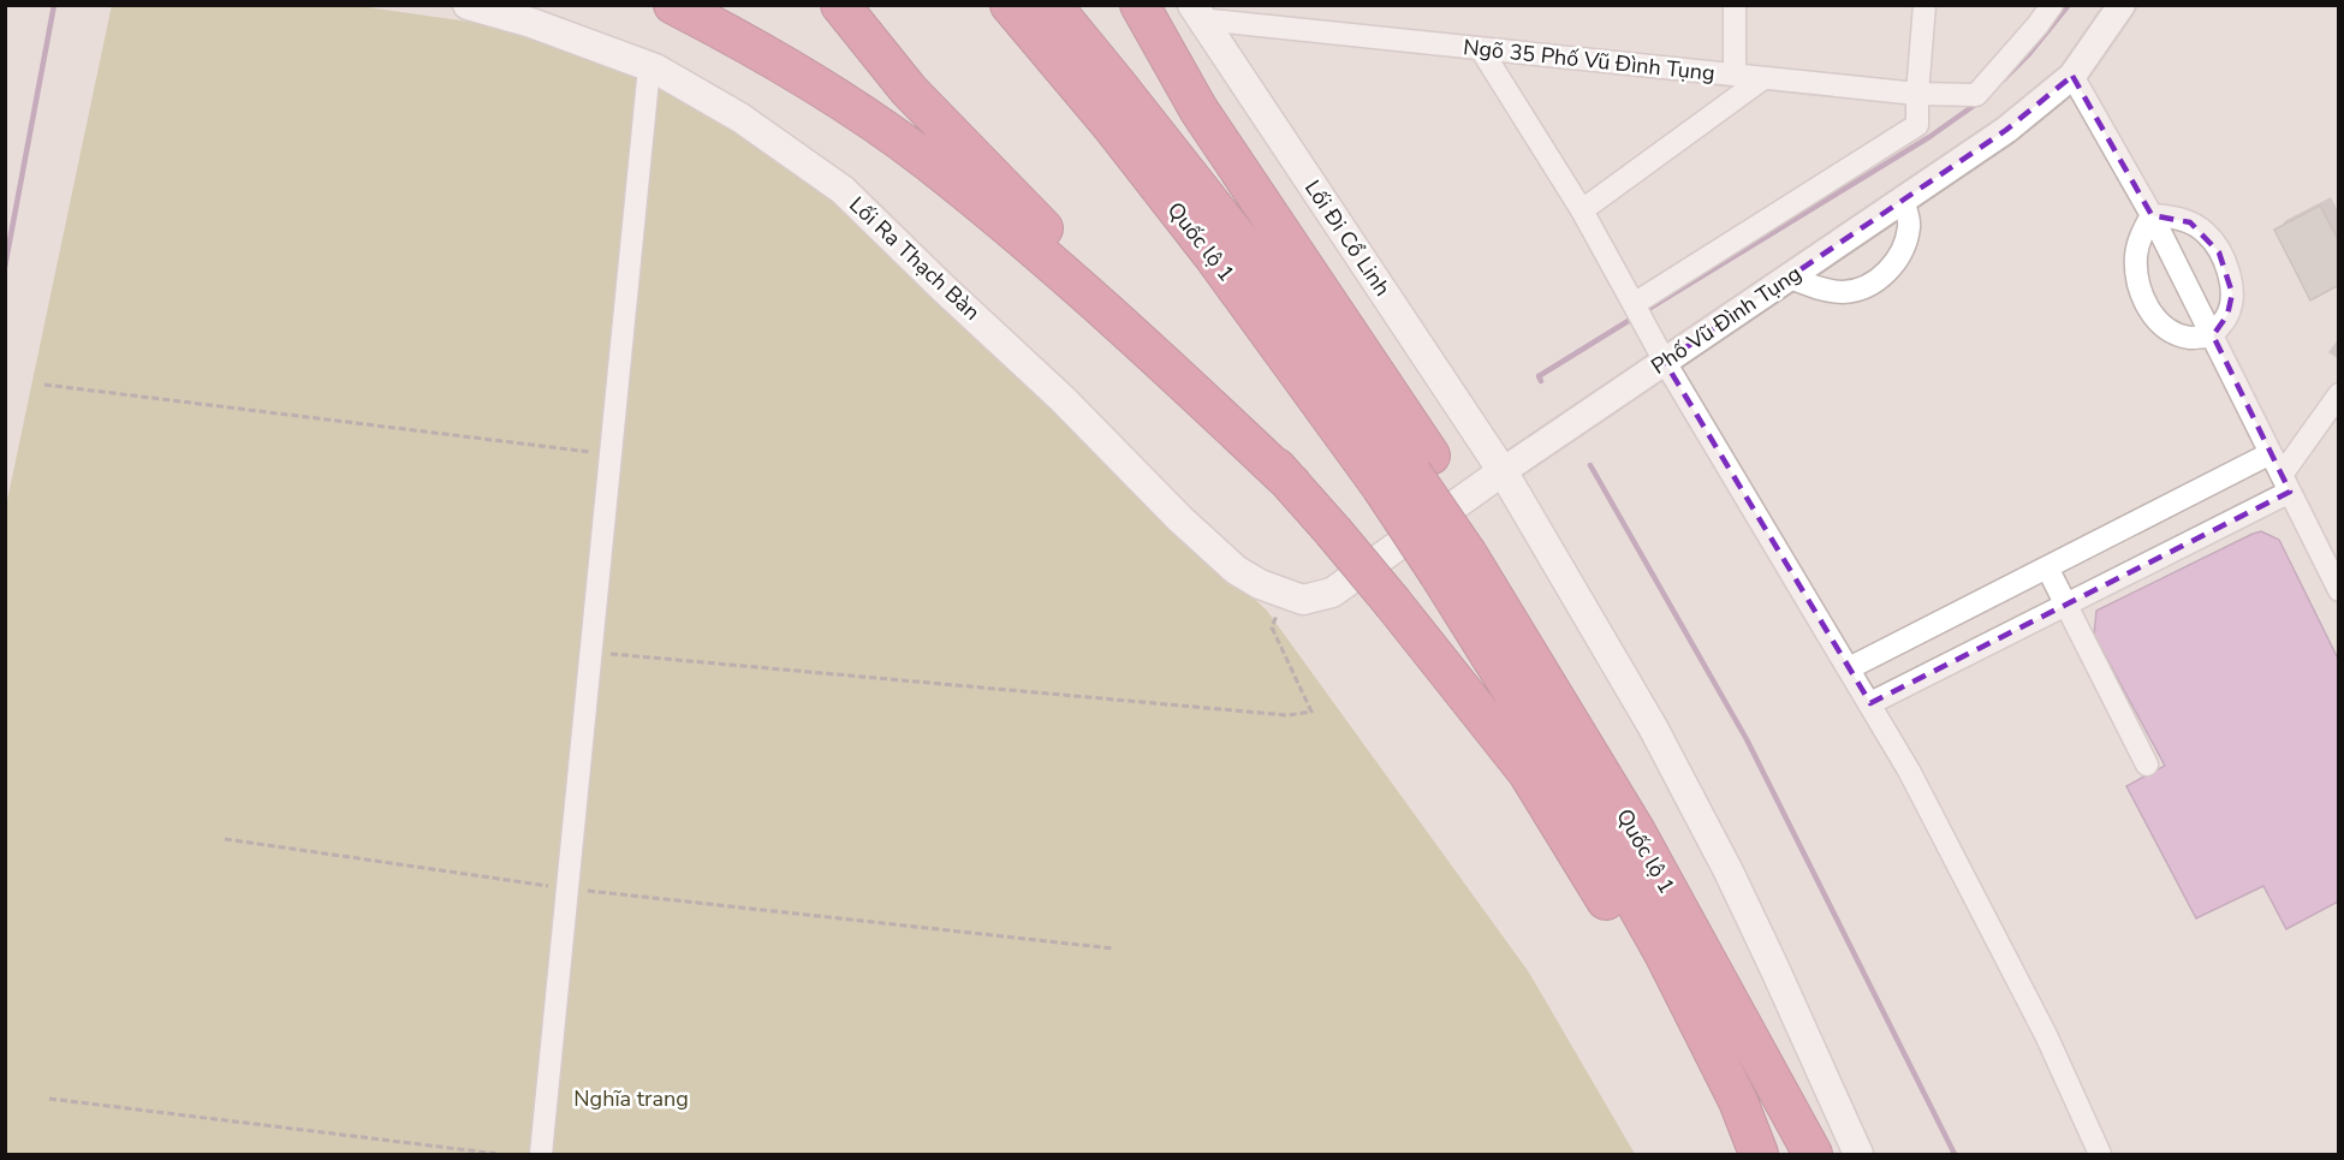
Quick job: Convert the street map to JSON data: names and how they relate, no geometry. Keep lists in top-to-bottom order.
{
  "streets": {
    "highway": ["Quốc lộ 1"],
    "main road": ["Lối Đi Cổ Linh", "Lối Ra Thạch Bàn", "Phố Vũ Đình Tụng"],
    "street": ["Ngõ 35 Phố Vũ Đình Tụng"]
  },
  "crossings": [
    ["Ngõ 35 Phố Vũ Đình Tụng", "Lối Đi Cổ Linh"],
    ["Lối Đi Cổ Linh", "Phố Vũ Đình Tụng"],
    ["Lối Ra Thạch Bàn", "Phố Vũ Đình Tụng"]
  ],
  "parks": ["Nghĩa trang"]
}
